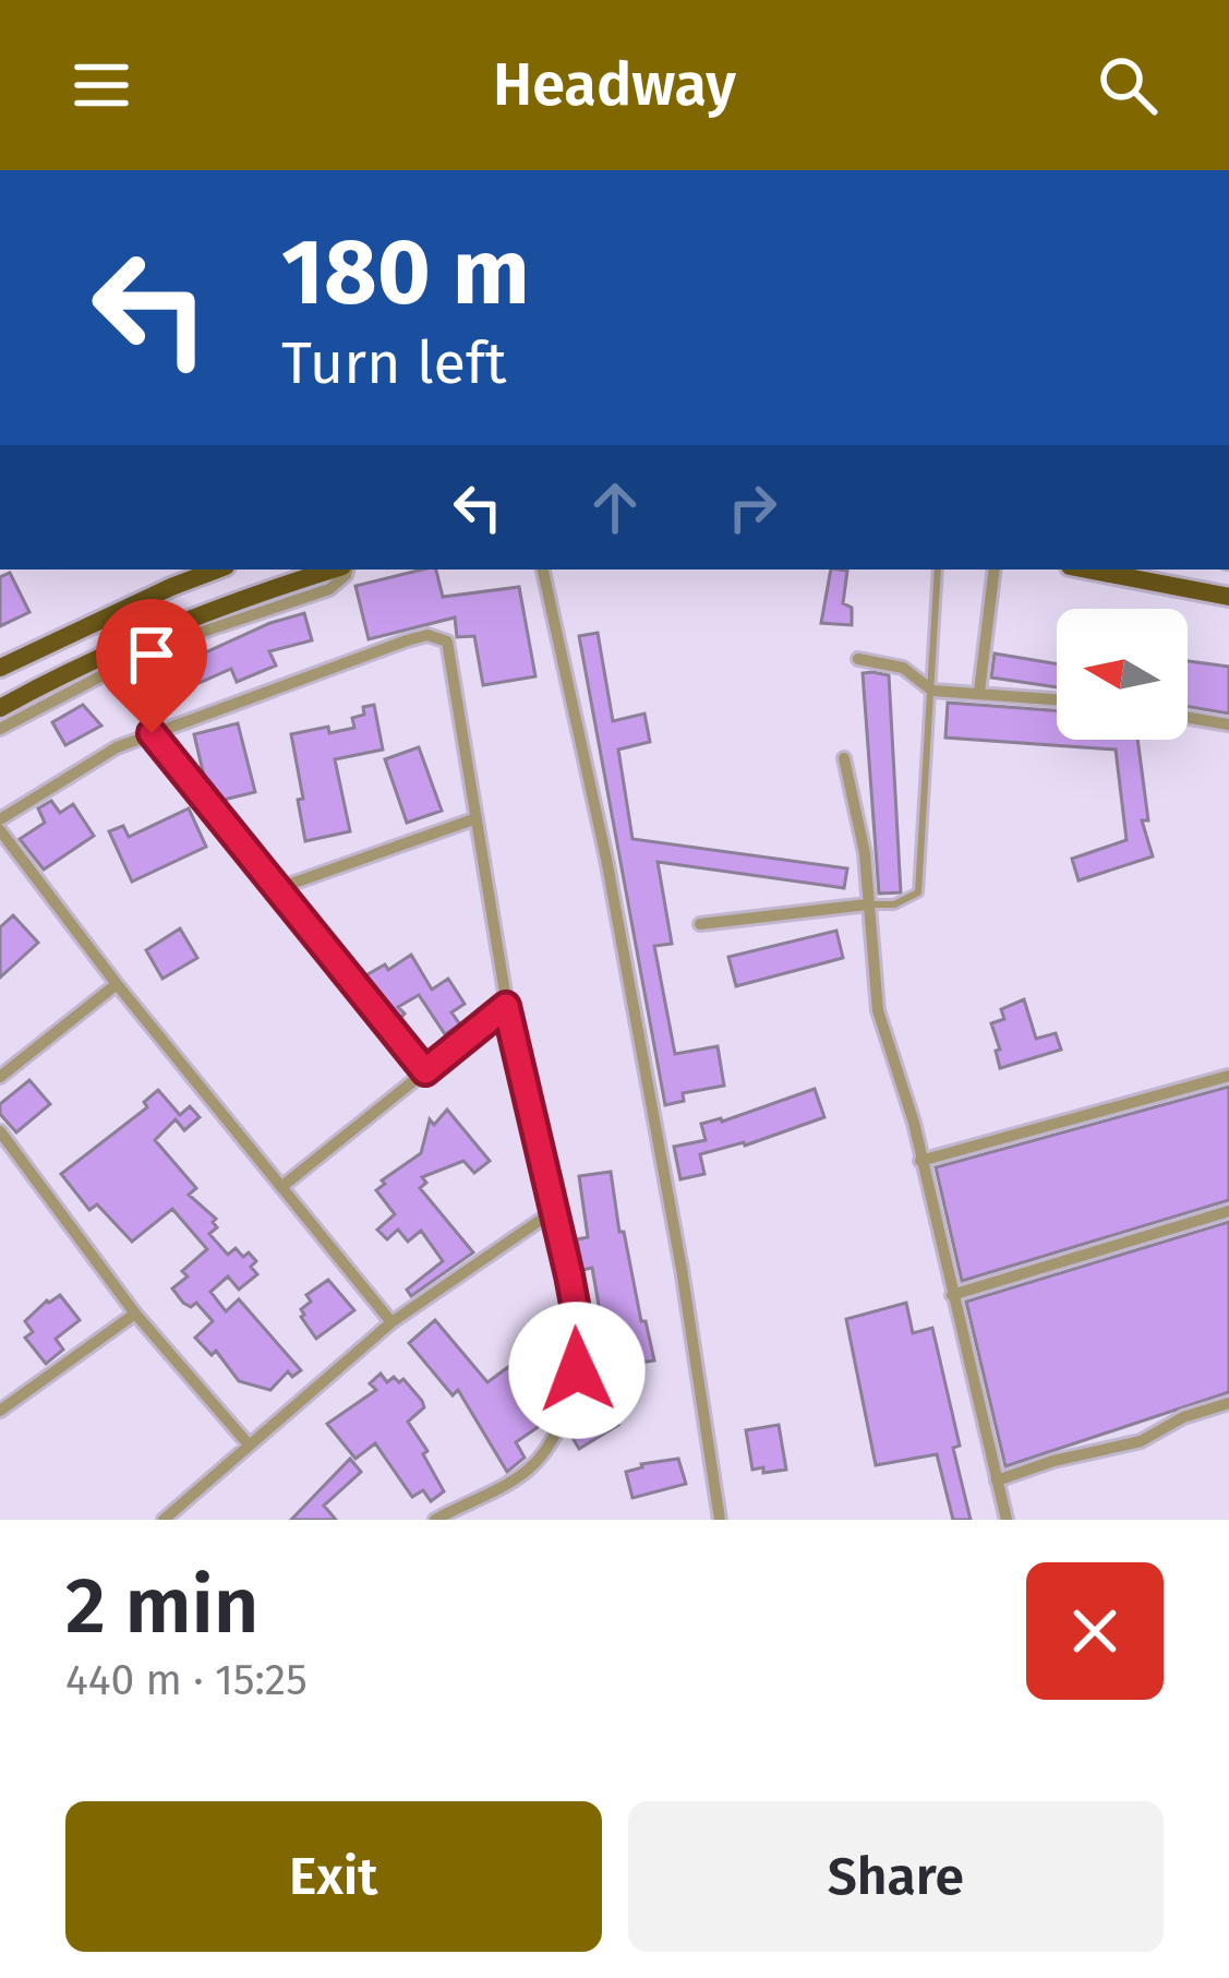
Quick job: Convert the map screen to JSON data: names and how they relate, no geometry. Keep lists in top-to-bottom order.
{
  "north": "left",
  "page": {
    "header": "Headway",
    "turn": ["180 m", "Turn left"],
    "heading": ["2 min", "440 m · 15:25"],
    "buttons": ["Exit", "Share"]
  }
}
